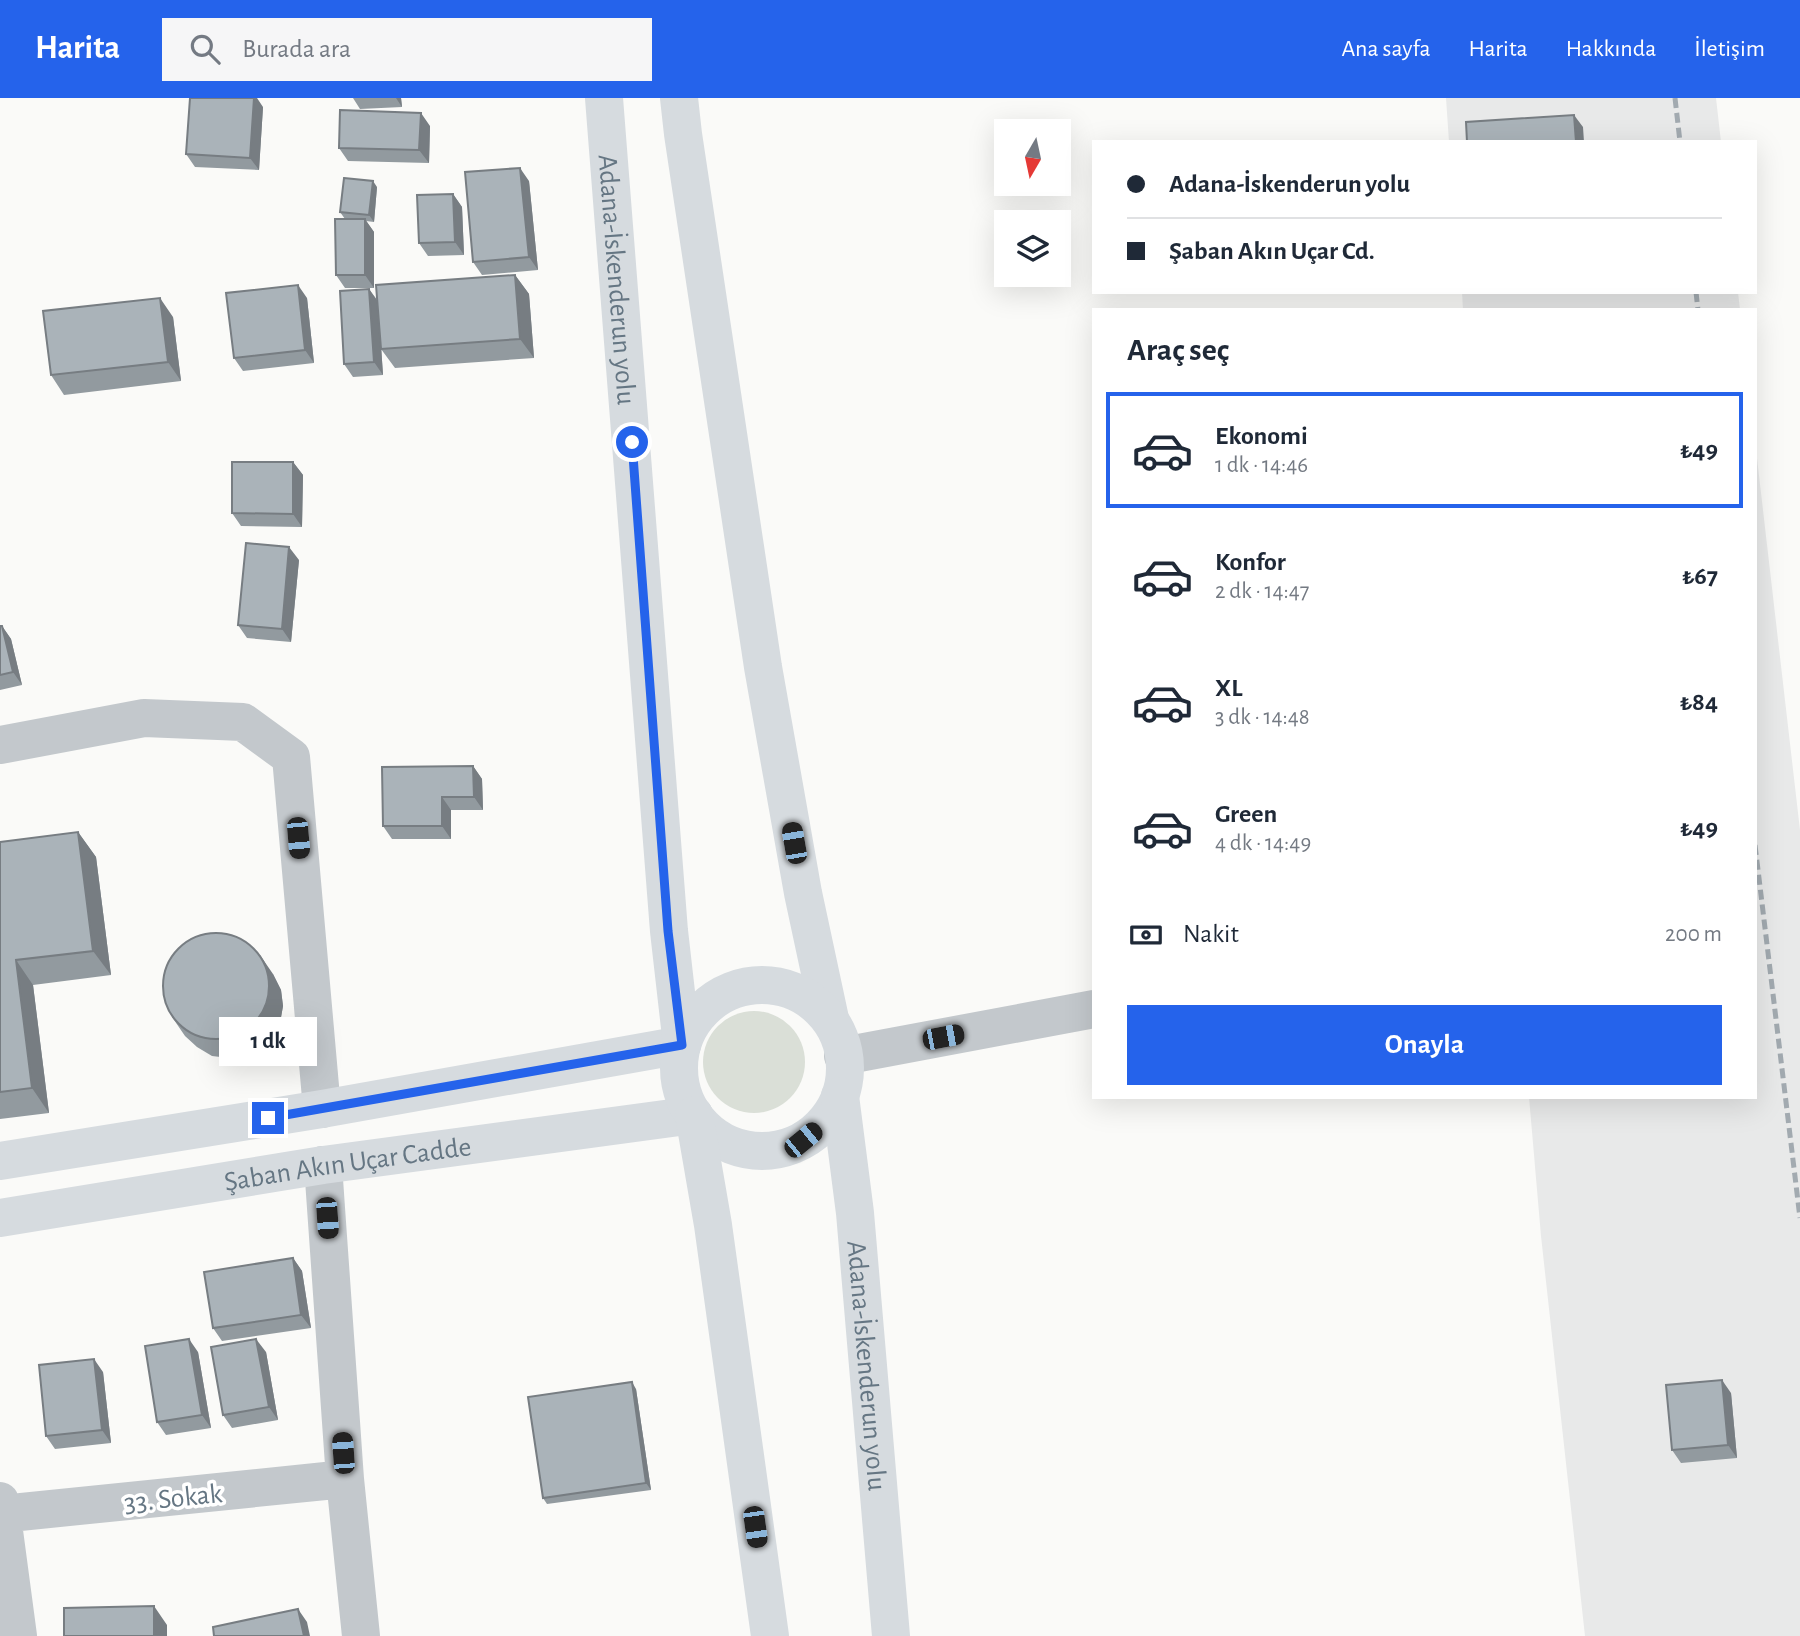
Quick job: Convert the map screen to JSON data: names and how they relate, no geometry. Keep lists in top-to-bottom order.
{
  "streets": {
    "main road": ["Adana-İskenderun yolu", "Şaban Akın Uçar Cadde"],
    "street": ["33. Sokak"]
  },
  "crossings": [
    ["Adana-İskenderun yolu", "Şaban Akın Uçar Cadde"]
  ],
  "north": "bottom",
  "page": {
    "header": "Harita",
    "search": "Burada ara",
    "nav": [
      "Ana sayfa",
      "Harita",
      "Hakkında",
      "İletişim"
    ],
    "banner": ["Adana-İskenderun yolu", "Şaban Akın Uçar Cd."],
    "heading": "Araç seç",
    "list": [
      {
        "name": "Ekonomi",
        "note": "1 dk · 14:46",
        "value": "₺49"
      },
      {
        "name": "Konfor",
        "note": "2 dk · 14:47",
        "value": "₺67"
      },
      {
        "name": "XL",
        "note": "3 dk · 14:48",
        "value": "₺84"
      },
      {
        "name": "Green",
        "note": "4 dk · 14:49",
        "value": "₺49"
      }
    ],
    "pay": ["Nakit", "200 m"],
    "buttons": "Onayla",
    "bubble": "1 dk"
  }
}
